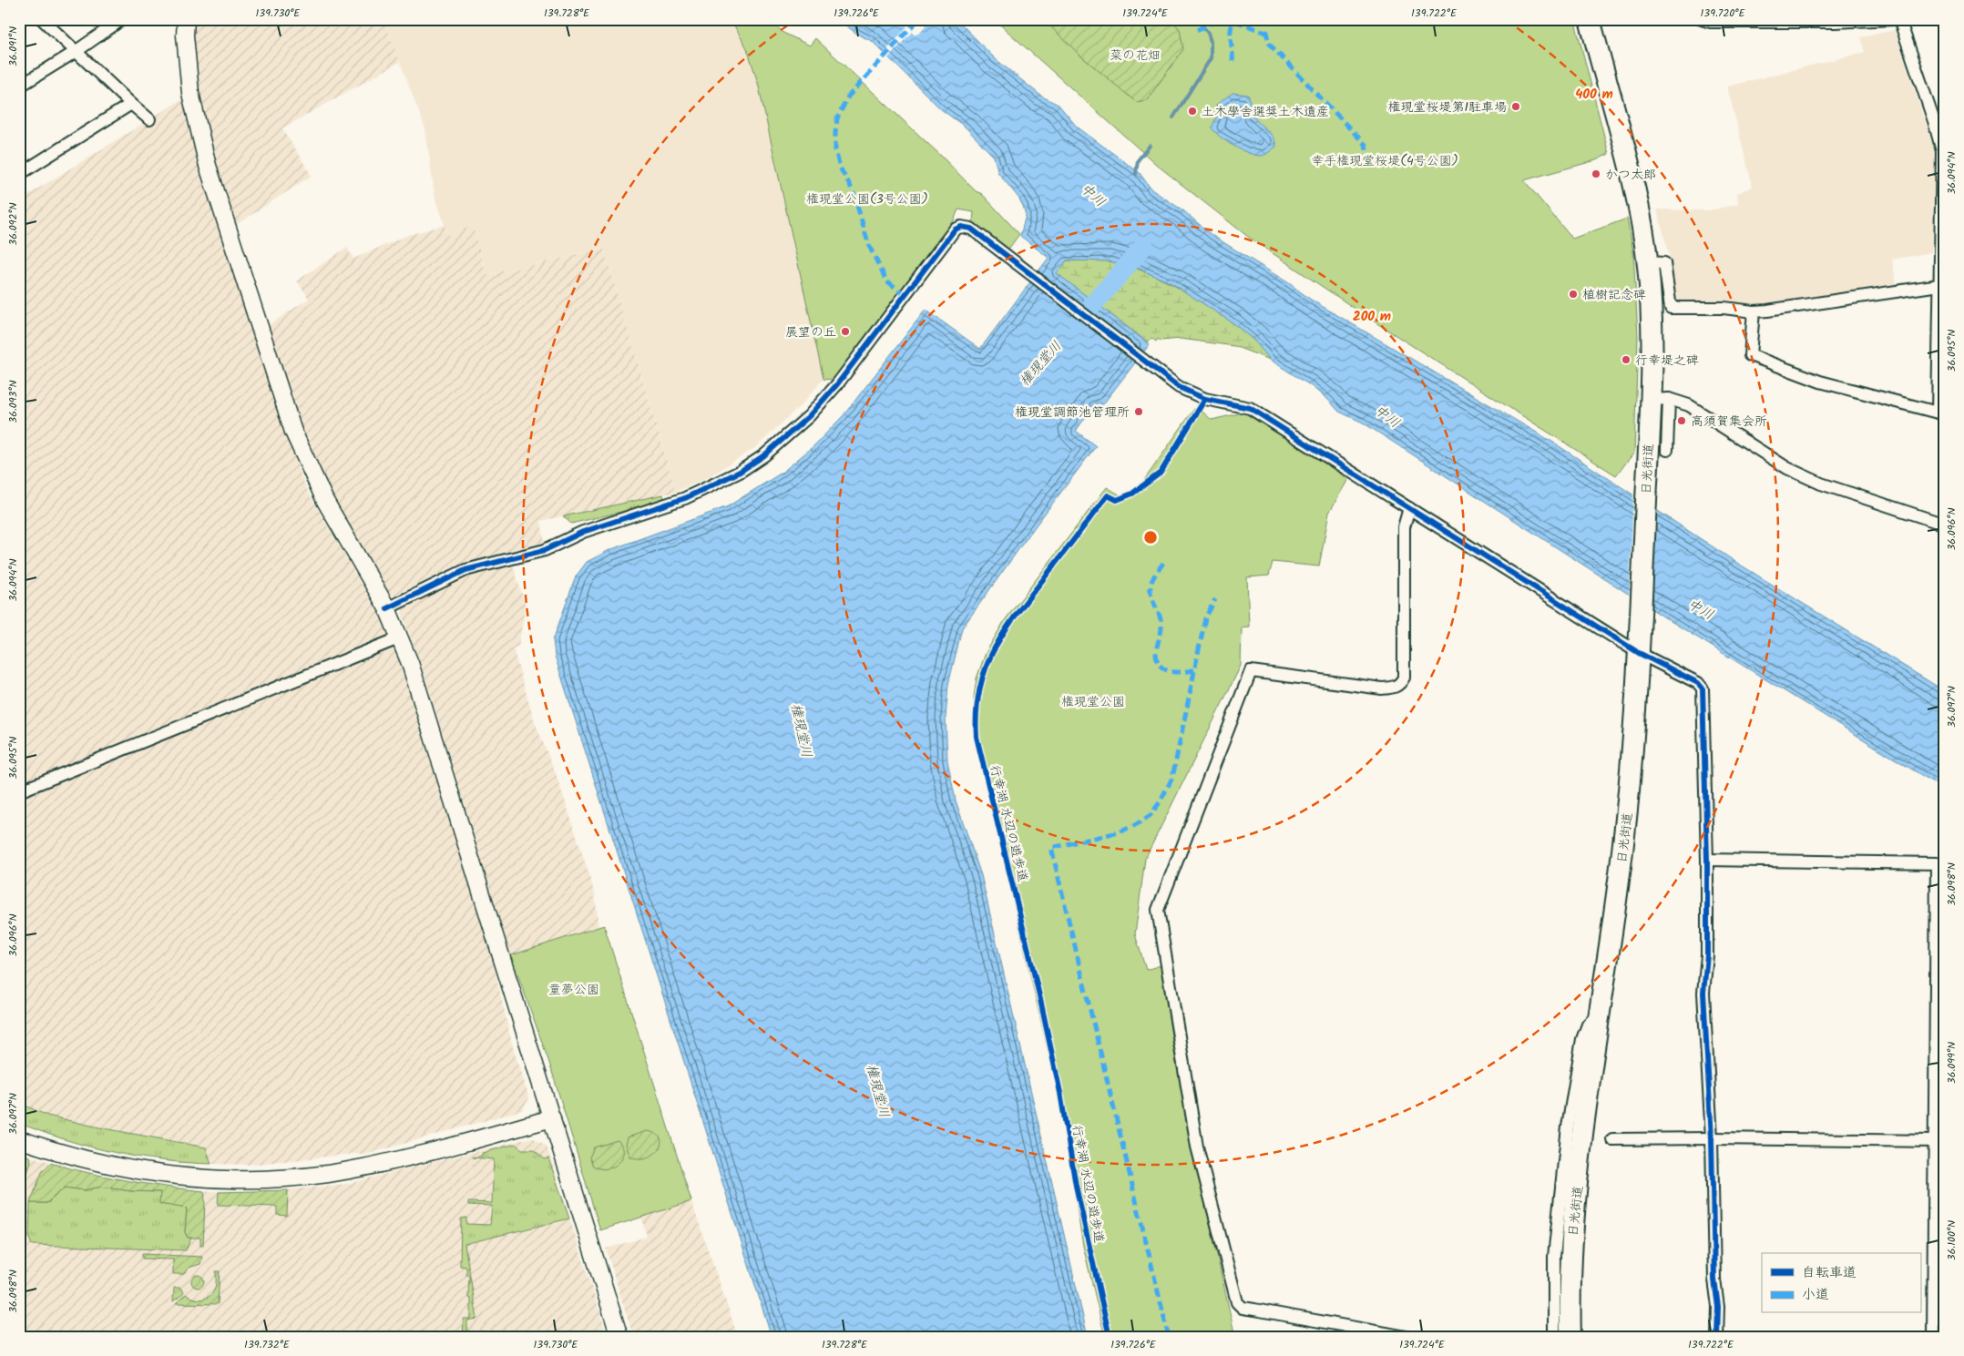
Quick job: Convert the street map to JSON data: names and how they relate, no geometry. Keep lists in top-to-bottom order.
{
  "streets": {
    "highway": ["日光街道"],
    "cycle path": ["行幸湖 水辺の遊歩道"]
  },
  "water": ["中川", "権現堂川"],
  "parks": [
    "菜の花畑",
    "幸手権現堂桜堤(4号公園)",
    "権現堂公園(3号公園)",
    "権現堂公園",
    "童夢公園"
  ],
  "places": [
    "権現堂桜堤第1駐車場",
    "土木學舎選奨土木遺産",
    "かつ太郎",
    "植樹記念碑",
    "展望の丘",
    "行幸堤之碑",
    "権現堂調節池管理所",
    "高須賀集会所"
  ],
  "legend": ["自転車道", "小道"],
  "coordinates": [
    "139.730°E",
    "139.728°E",
    "139.726°E",
    "139.724°E",
    "139.722°E",
    "139.720°E",
    "36.091°N",
    "36.094°N",
    "36.092°N",
    "36.095°N",
    "36.093°N",
    "36.096°N",
    "36.097°N",
    "36.098°N",
    "36.099°N",
    "36.100°N",
    "139.732°E"
  ],
  "rings": ["400 m", "200 m"]
}
